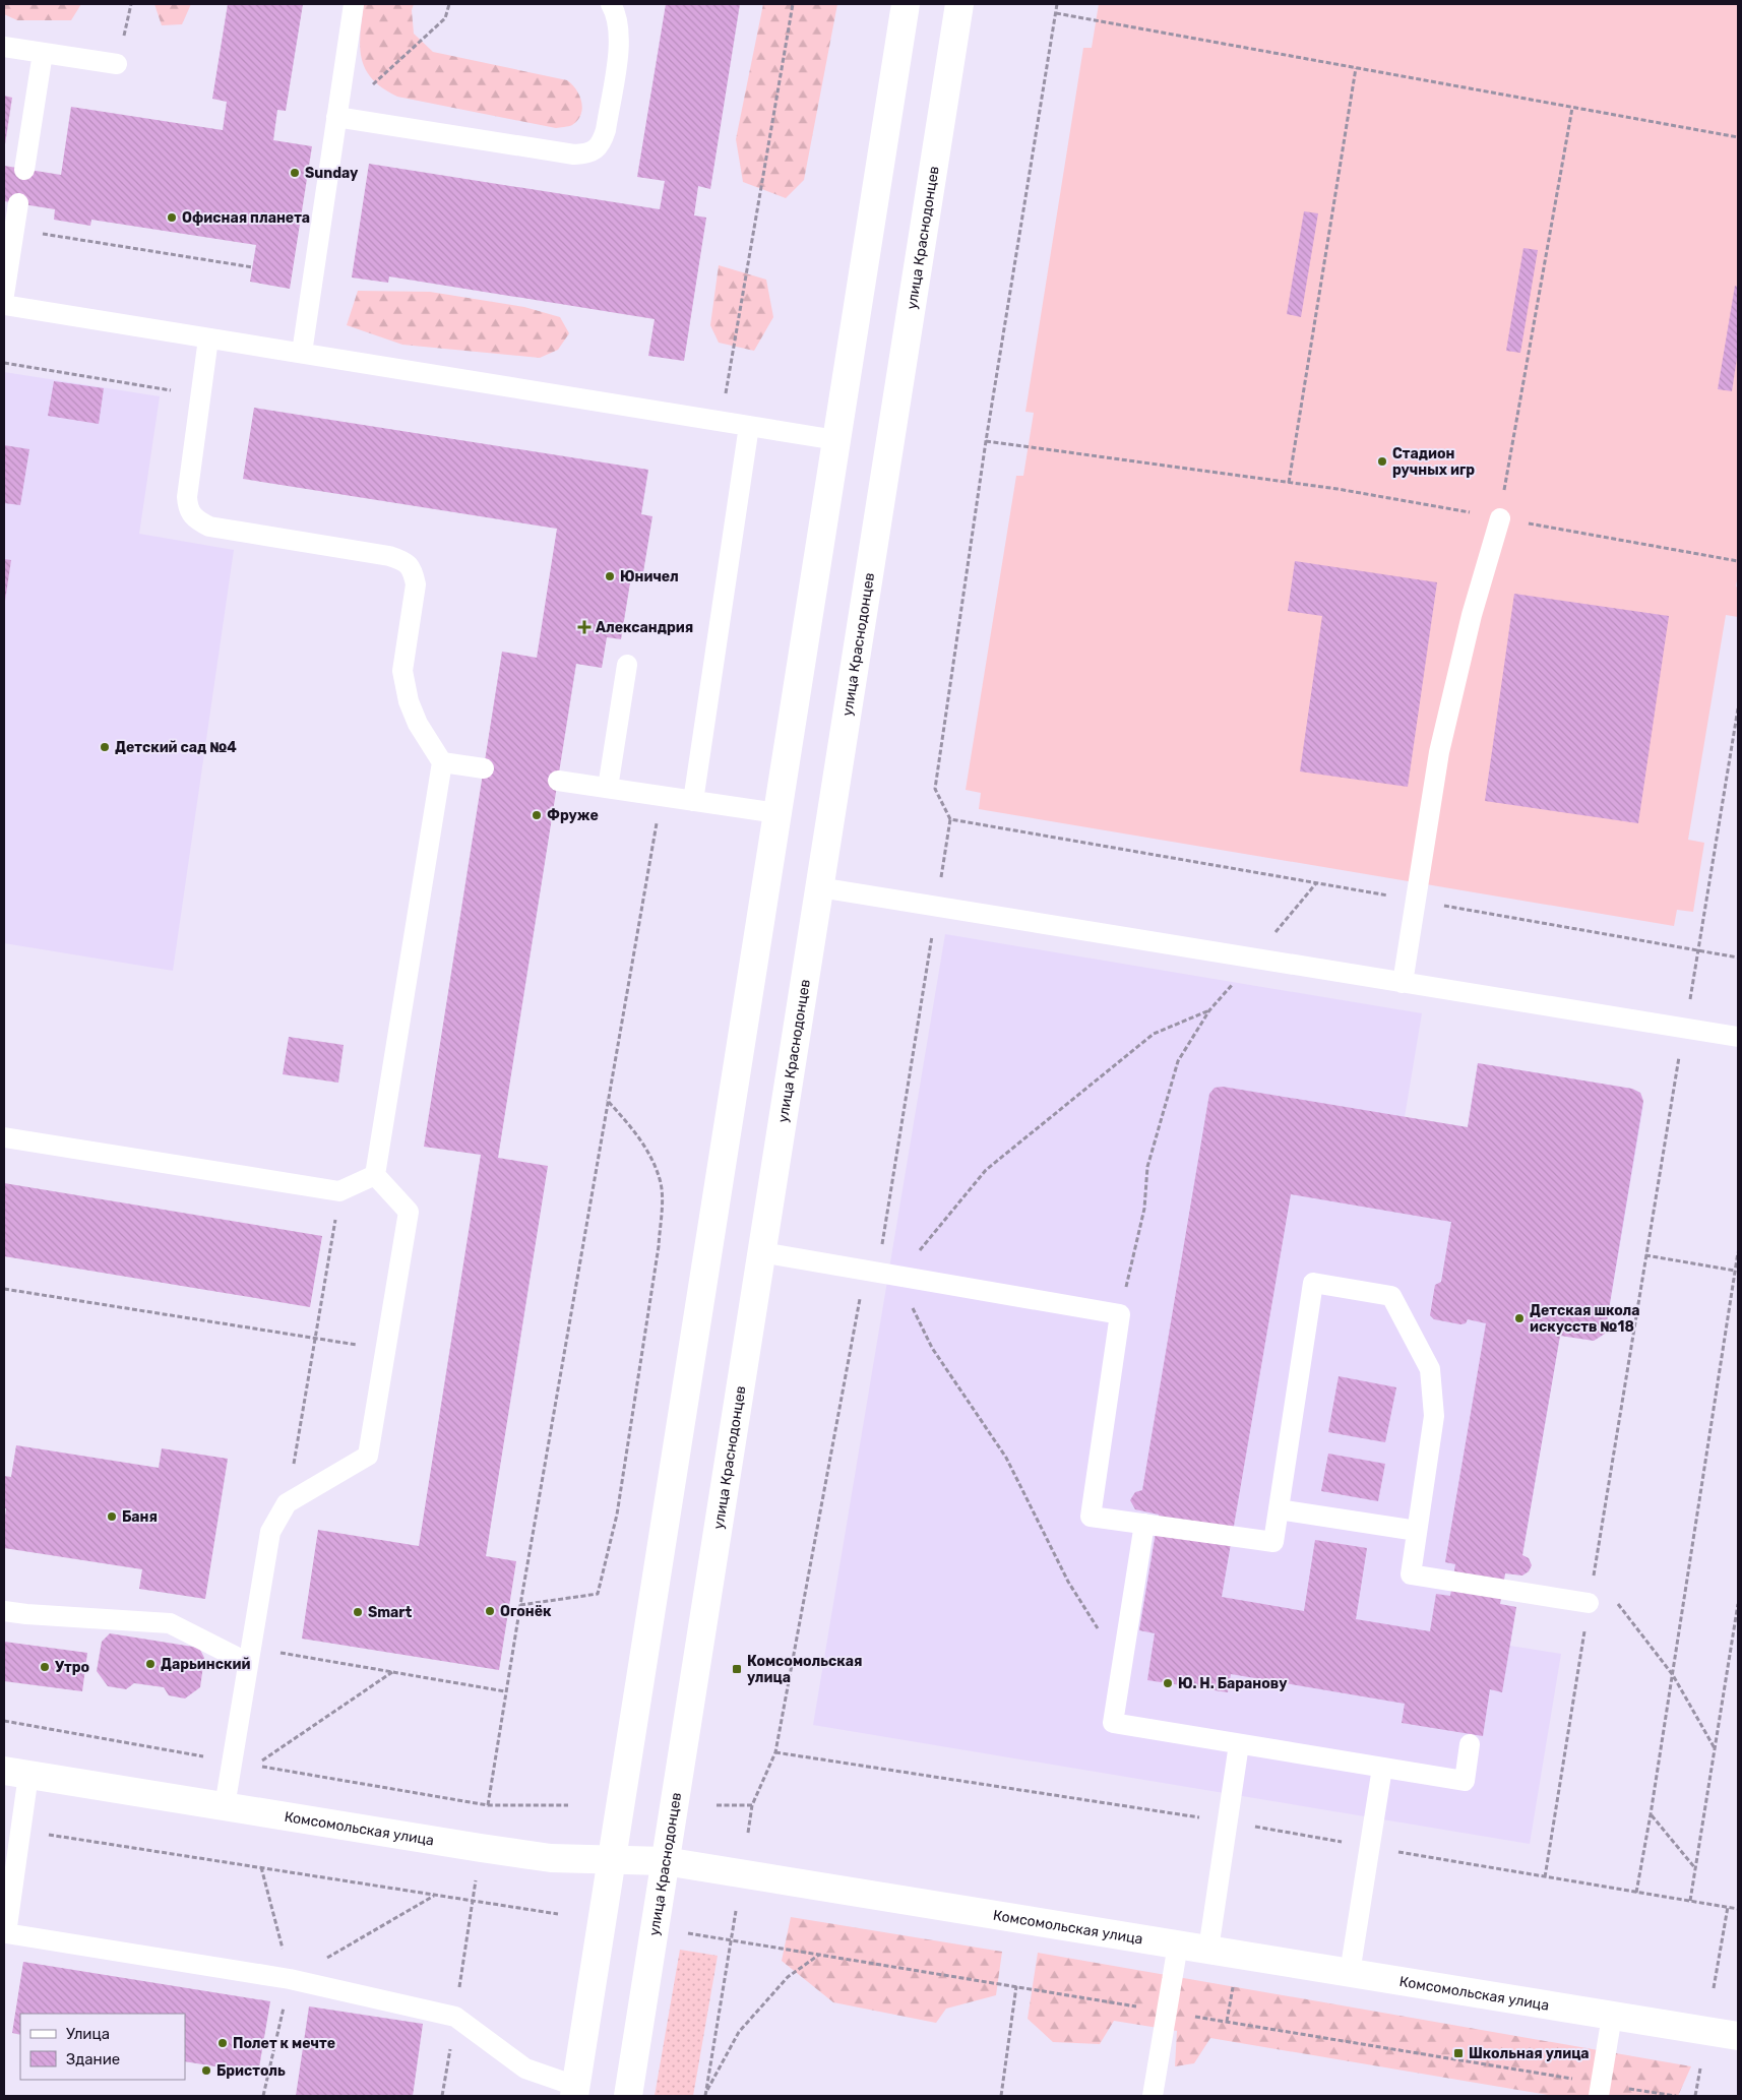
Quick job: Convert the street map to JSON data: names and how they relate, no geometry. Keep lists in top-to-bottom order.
{
  "streets": {
    "main road": ["улица Краснодонцев", "Комсомольская улица"]
  },
  "crossings": [
    ["улица Краснодонцев", "Комсомольская улица"]
  ],
  "places": {
    "other": [
      "Sunday",
      "Офисная планета",
      "Стадион ручных игр",
      "Юничел",
      "Детский сад №4",
      "Фруже",
      "Детская школа искусств №18",
      "Баня",
      "Огонёк",
      "Smart",
      "Дарьинский",
      "Утро",
      "Ю. Н. Баранову",
      "Полет к мечте",
      "Бристоль"
    ],
    "health": ["Александрия"],
    "transit": ["Комсомольская улица", "Школьная улица"]
  },
  "legend": ["Улица", "Здание"]
}
